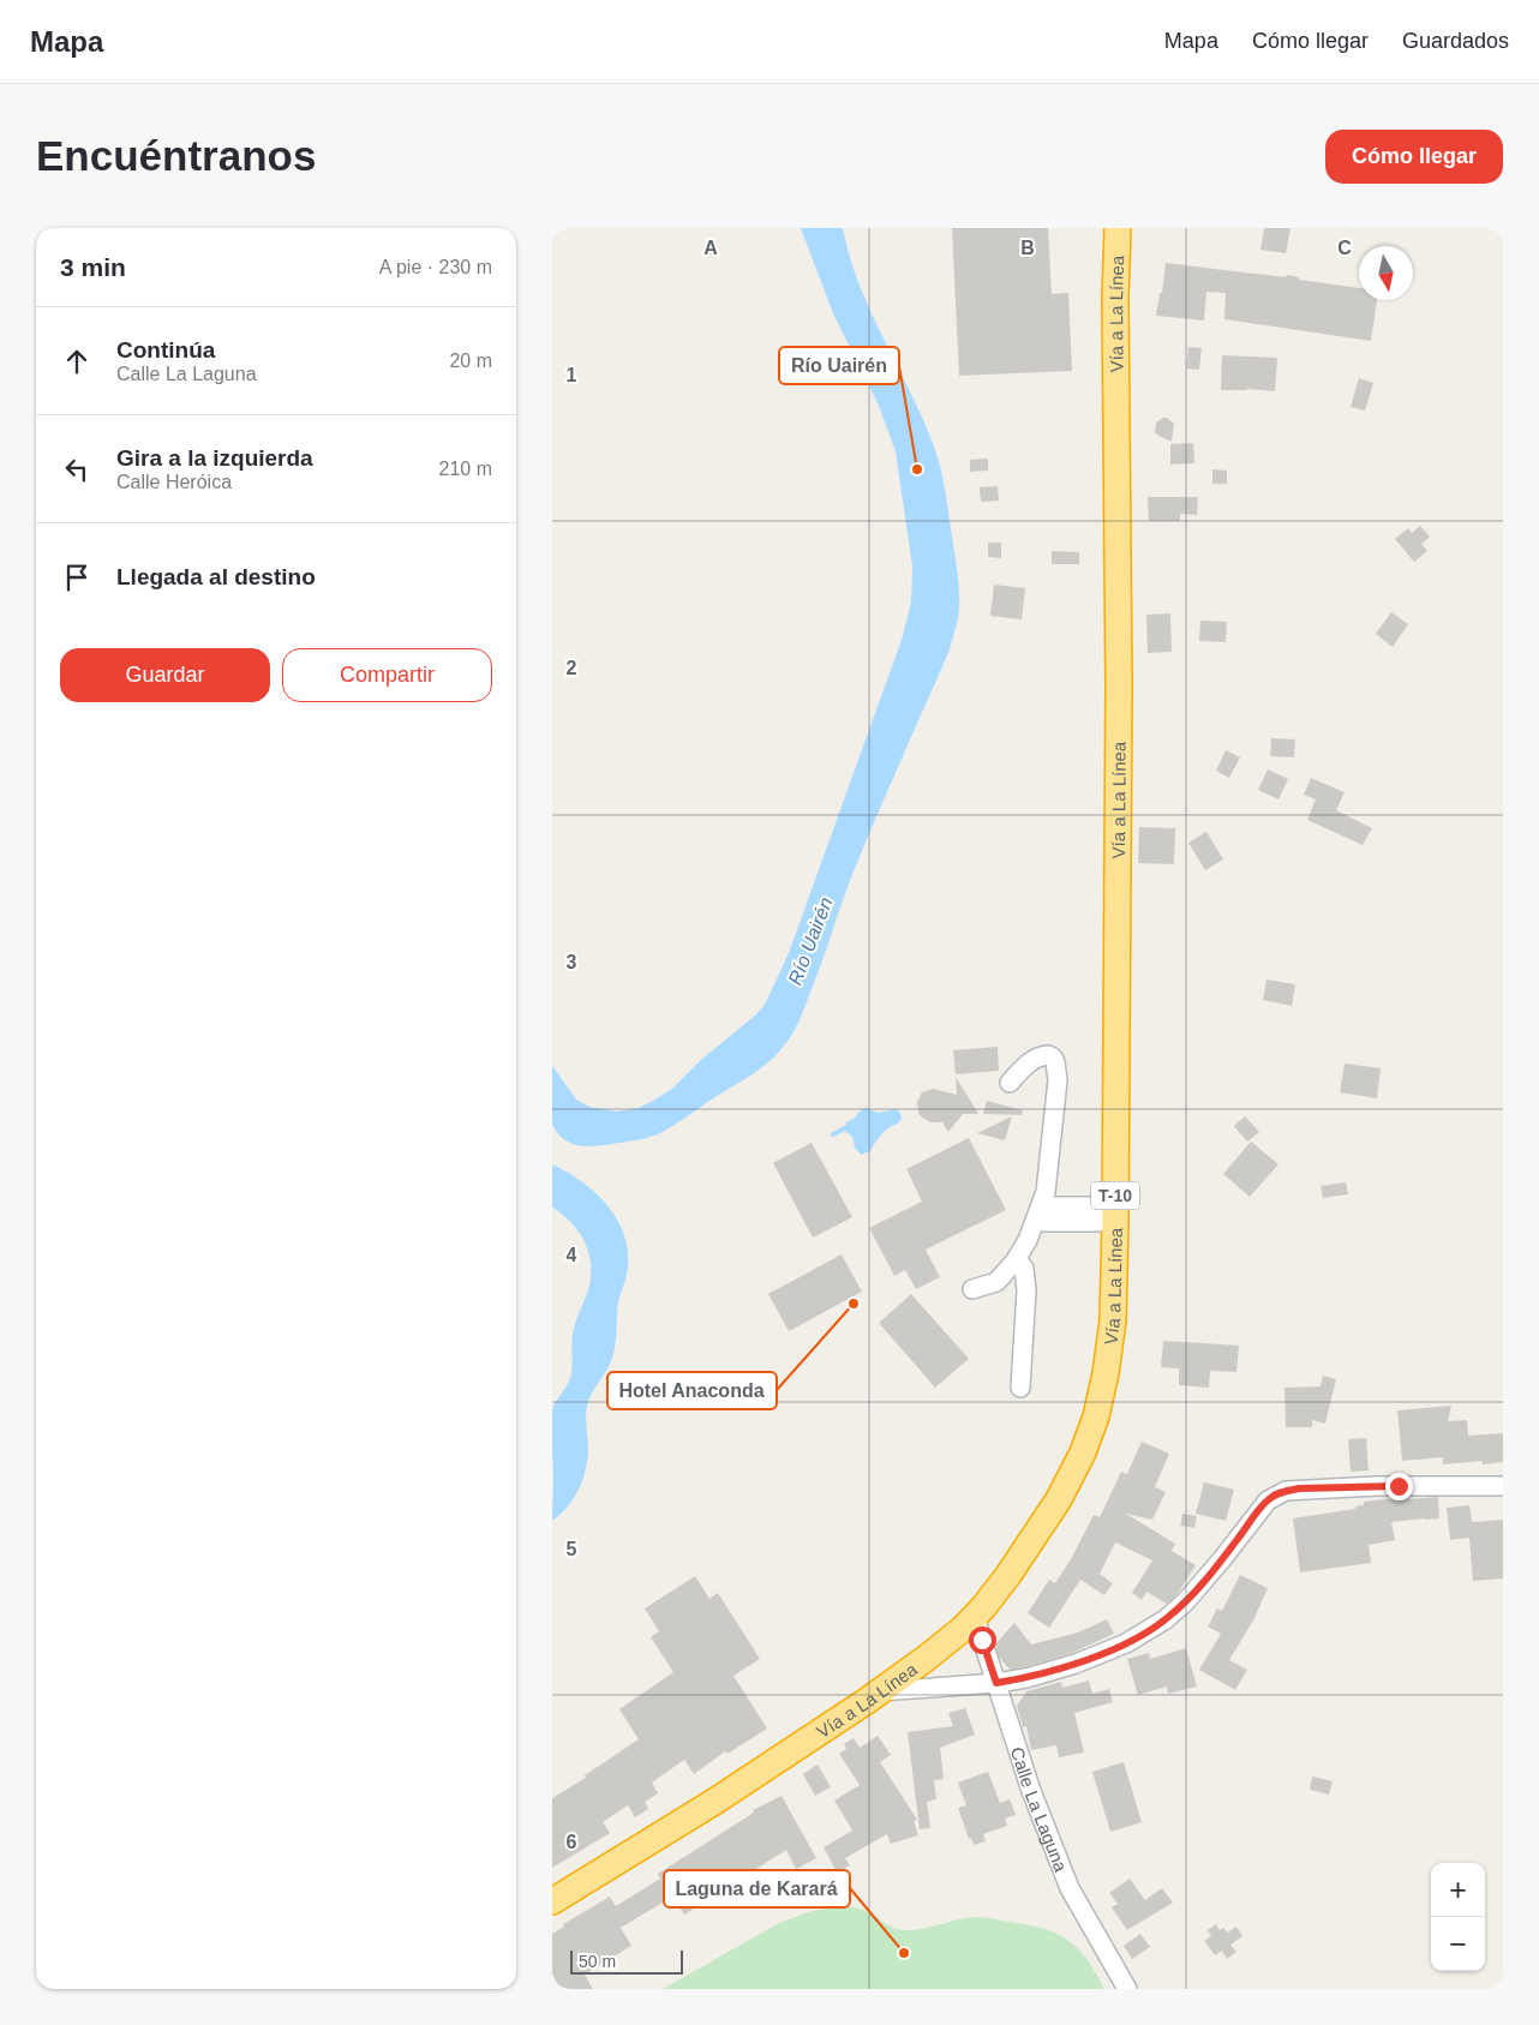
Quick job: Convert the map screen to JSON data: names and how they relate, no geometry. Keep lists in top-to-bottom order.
{
  "streets": {
    "highway": ["Vía a La Línea", "T-10"],
    "street": ["Calle La Laguna"]
  },
  "crossings": [
    ["Vía a La Línea", "Calle La Laguna"]
  ],
  "water": ["Río Uairén"],
  "places": ["Río Uairén", "Hotel Anaconda", "Laguna de Karará"],
  "scale_bar": "50 m",
  "north": "bottom",
  "page": {
    "header": "Mapa",
    "nav": ["Mapa", "Cómo llegar", "Guardados"],
    "buttons": [
      "Cómo llegar",
      ["Guardar", "Compartir"]
    ],
    "title": "Encuéntranos",
    "heading": ["3 min", "A pie · 230 m"],
    "list": [
      ["Continúa", "Calle La Laguna", "20 m"],
      ["Gira a la izquierda", "Calle Heróica", "210 m"],
      "Llegada al destino"
    ],
    "map_buttons": ["+", "−"],
    "scale": "50 m"
  },
  "grid": {
    "columns": ["A", "B", "C"],
    "rows": [
      "1",
      "2",
      "3",
      "4",
      "5",
      "6"
    ]
  }
}
